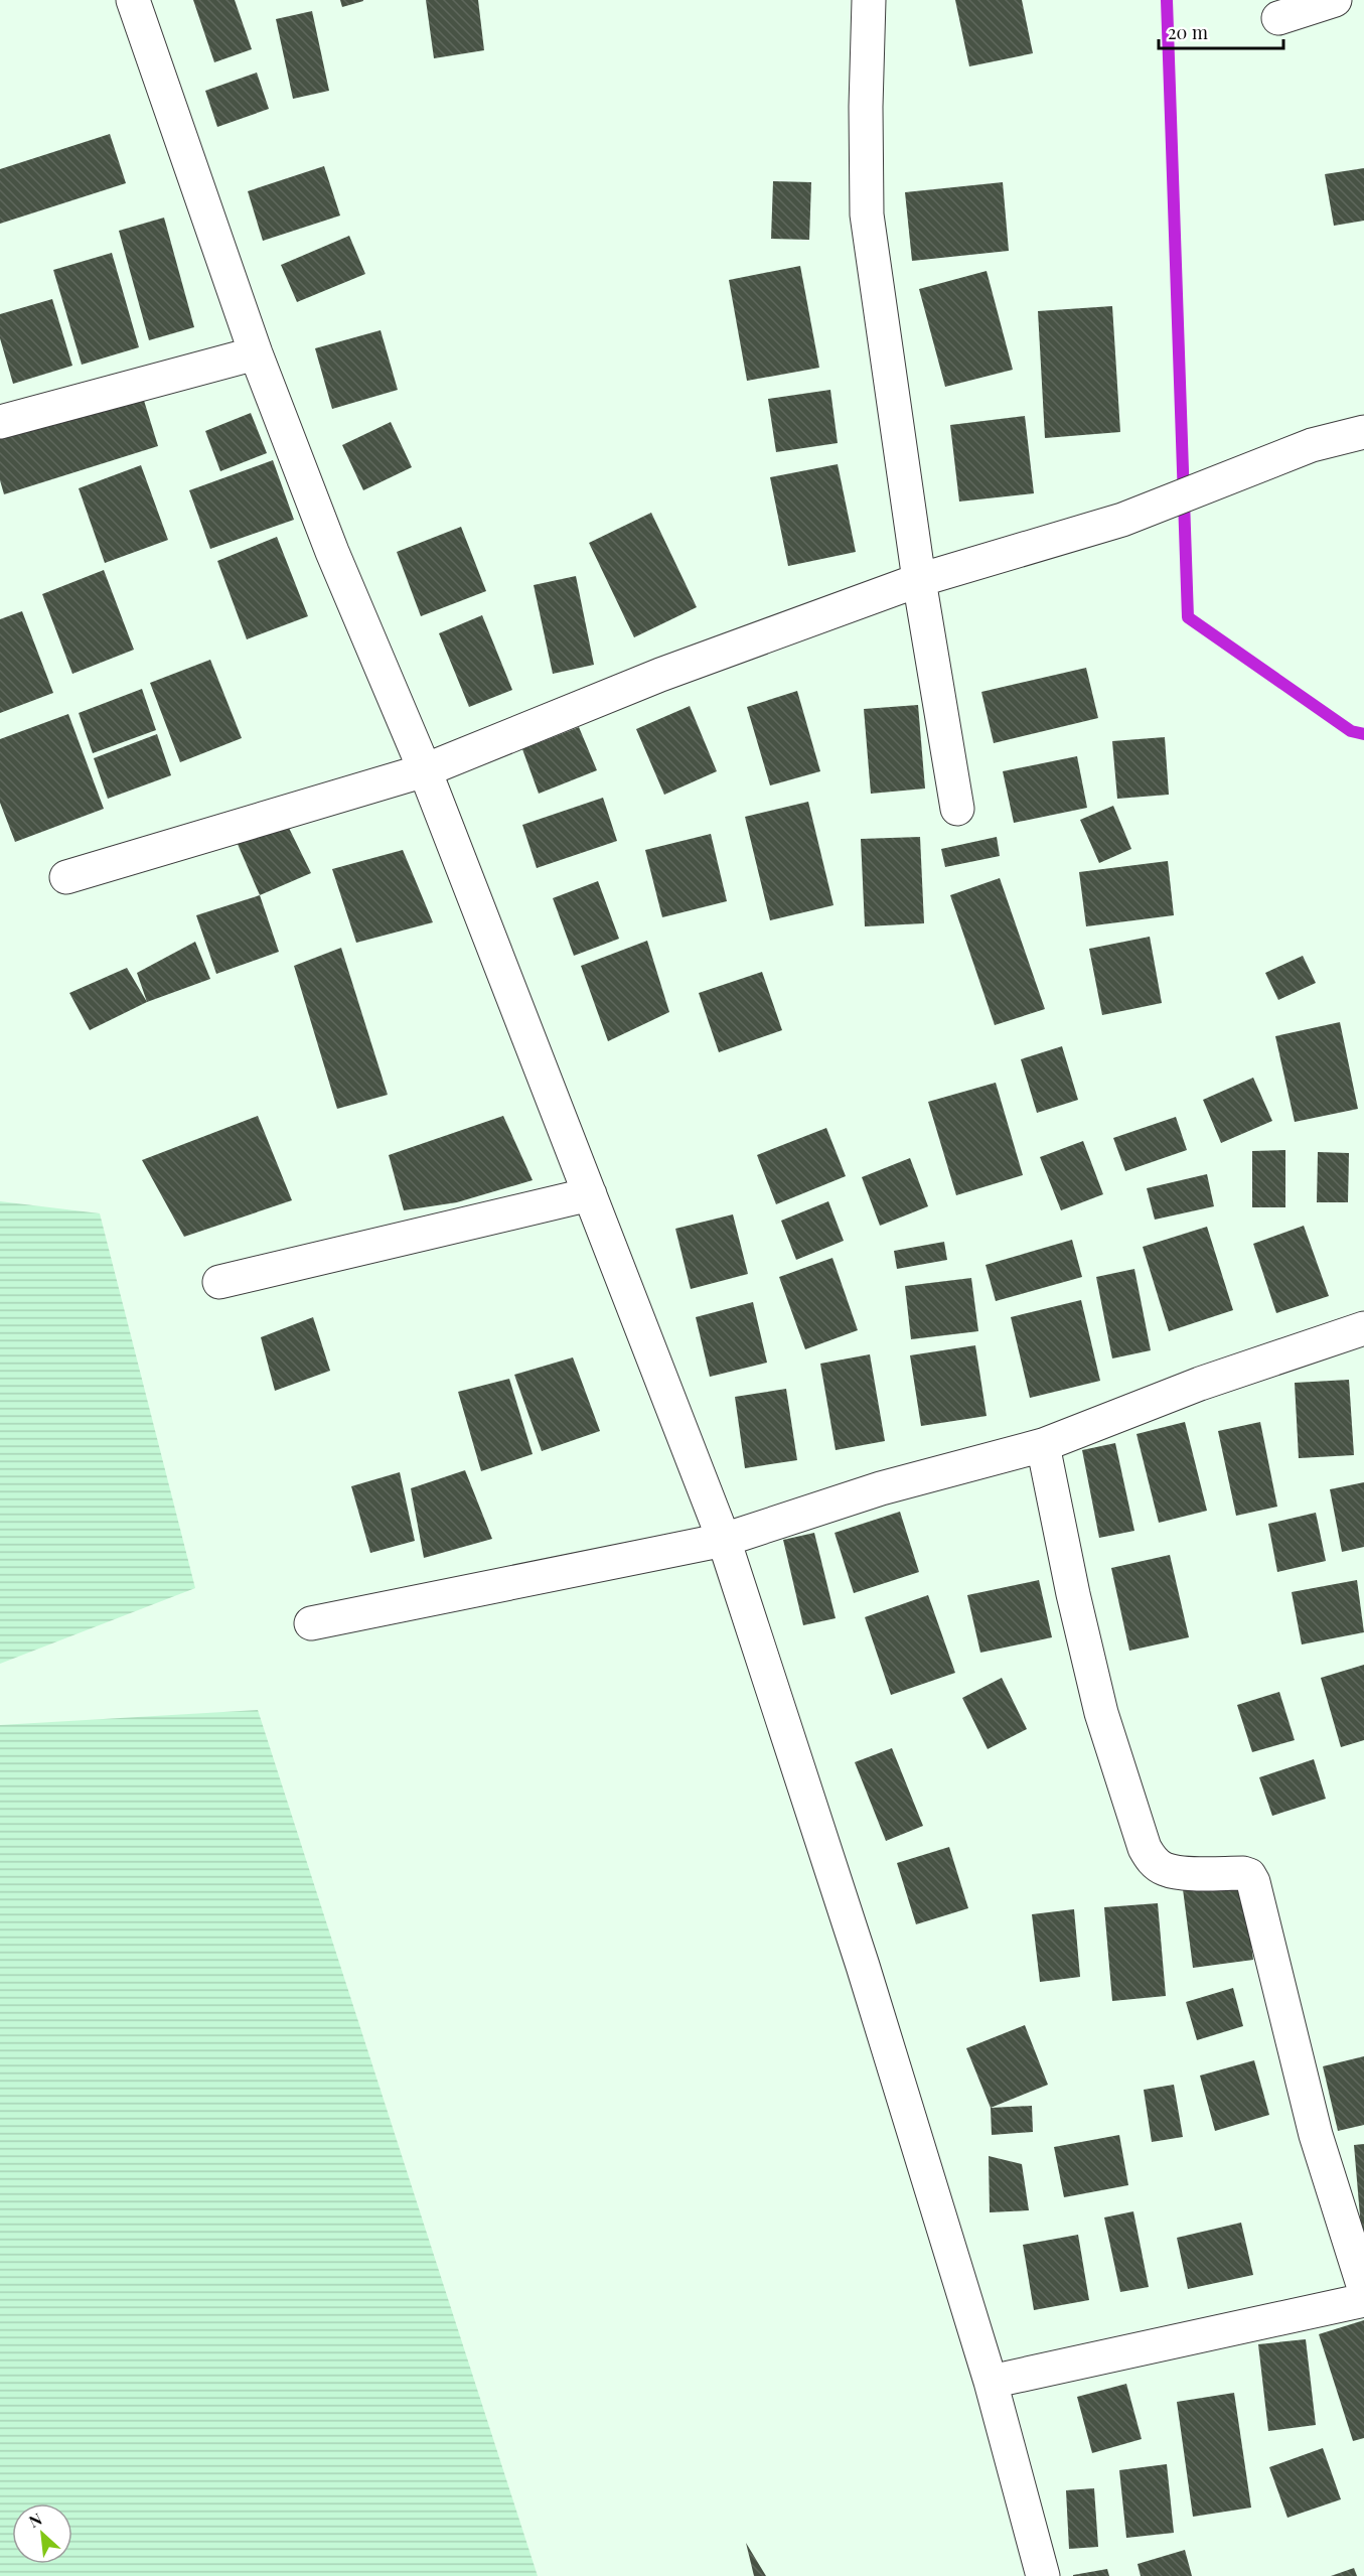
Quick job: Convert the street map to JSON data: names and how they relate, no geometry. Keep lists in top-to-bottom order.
{
  "scale_bar": "20 m",
  "north": "top left"
}
